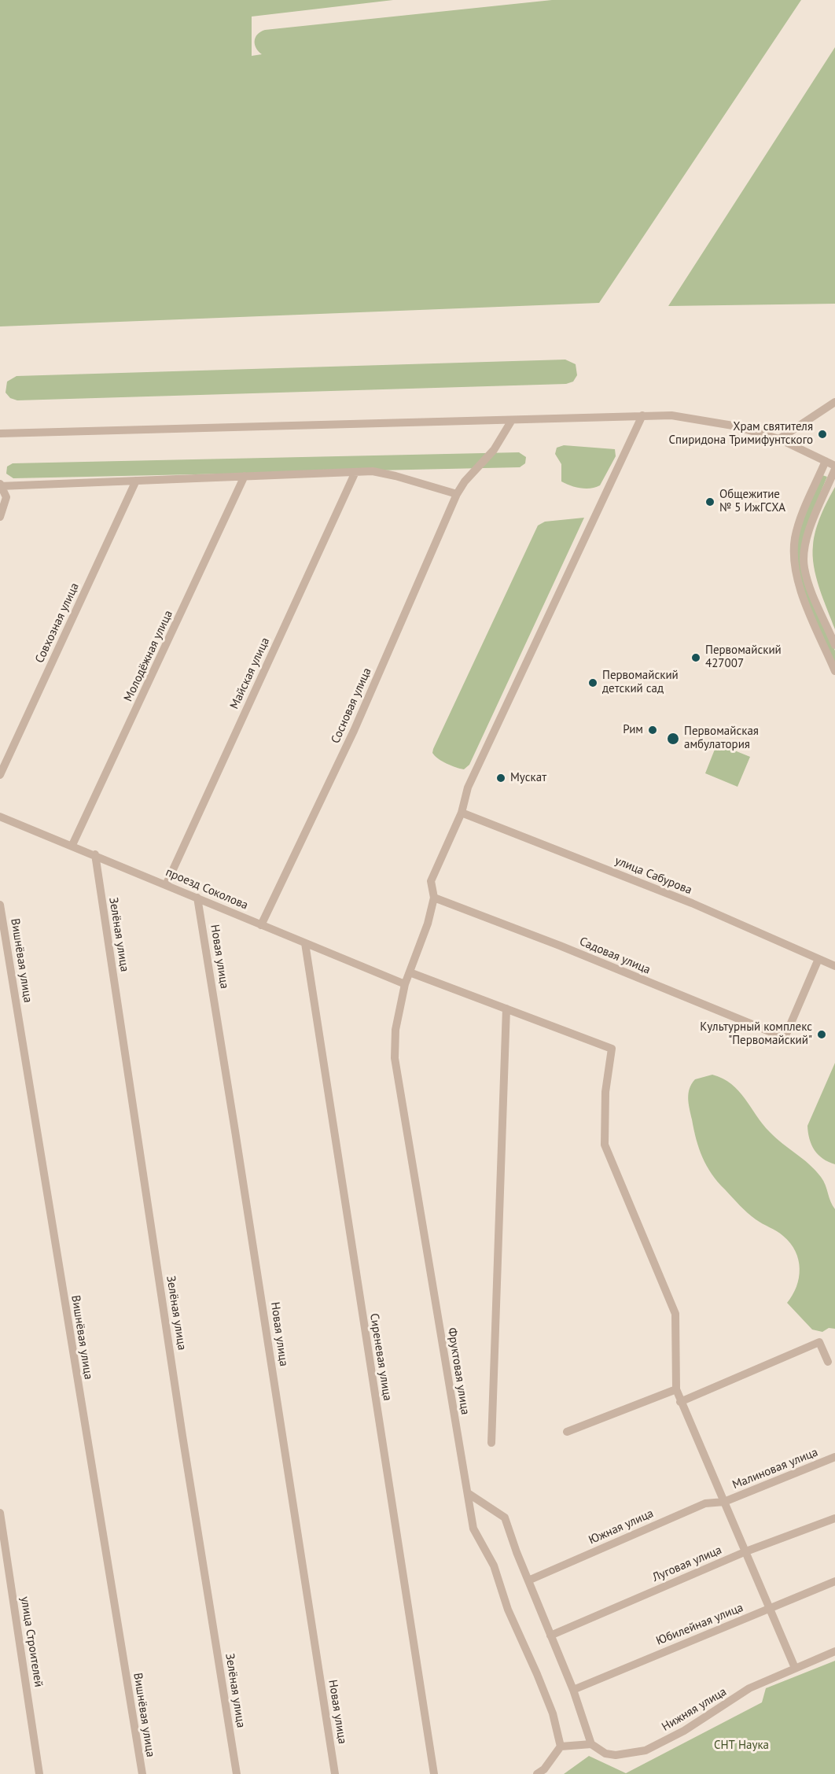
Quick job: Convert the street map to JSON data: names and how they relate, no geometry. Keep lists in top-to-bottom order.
{
  "streets": {
    "street": [
      "Совхозная улица",
      "Молодёжная улица",
      "Майская улица",
      "Сосновая улица",
      "улица Сабурова",
      "проезд Соколова",
      "Зелёная улица",
      "Садовая улица",
      "Новая улица",
      "Вишнёвая улица",
      "Сиреневая улица",
      "Фруктовая улица",
      "Малиновая улица",
      "Южная улица",
      "Луговая улица",
      "Юбилейная улица",
      "улица Строителей",
      "Нижняя улица"
    ]
  },
  "crossings": [
    ["Молодёжная улица", "проезд Соколова"],
    ["Майская улица", "проезд Соколова"],
    ["Сосновая улица", "проезд Соколова"],
    ["улица Сабурова", "Садовая улица"],
    ["улица Сабурова", "Фруктовая улица"],
    ["проезд Соколова", "Зелёная улица"],
    ["проезд Соколова", "Новая улица"],
    ["проезд Соколова", "Сиреневая улица"],
    ["проезд Соколова", "Фруктовая улица"],
    ["Садовая улица", "Фруктовая улица"],
    ["Малиновая улица", "Южная улица"]
  ],
  "parks": ["СНТ Наука"],
  "places": [
    "Храм святителя Спиридона Тримифунтского",
    "Общежитие № 5 ИжГСХА",
    "Первомайский 427007",
    "Первомайский детский сад",
    "Рим",
    "Первомайская амбулатория",
    "Мускат",
    "Культурный комплекс \"Первомайский\""
  ]
}
